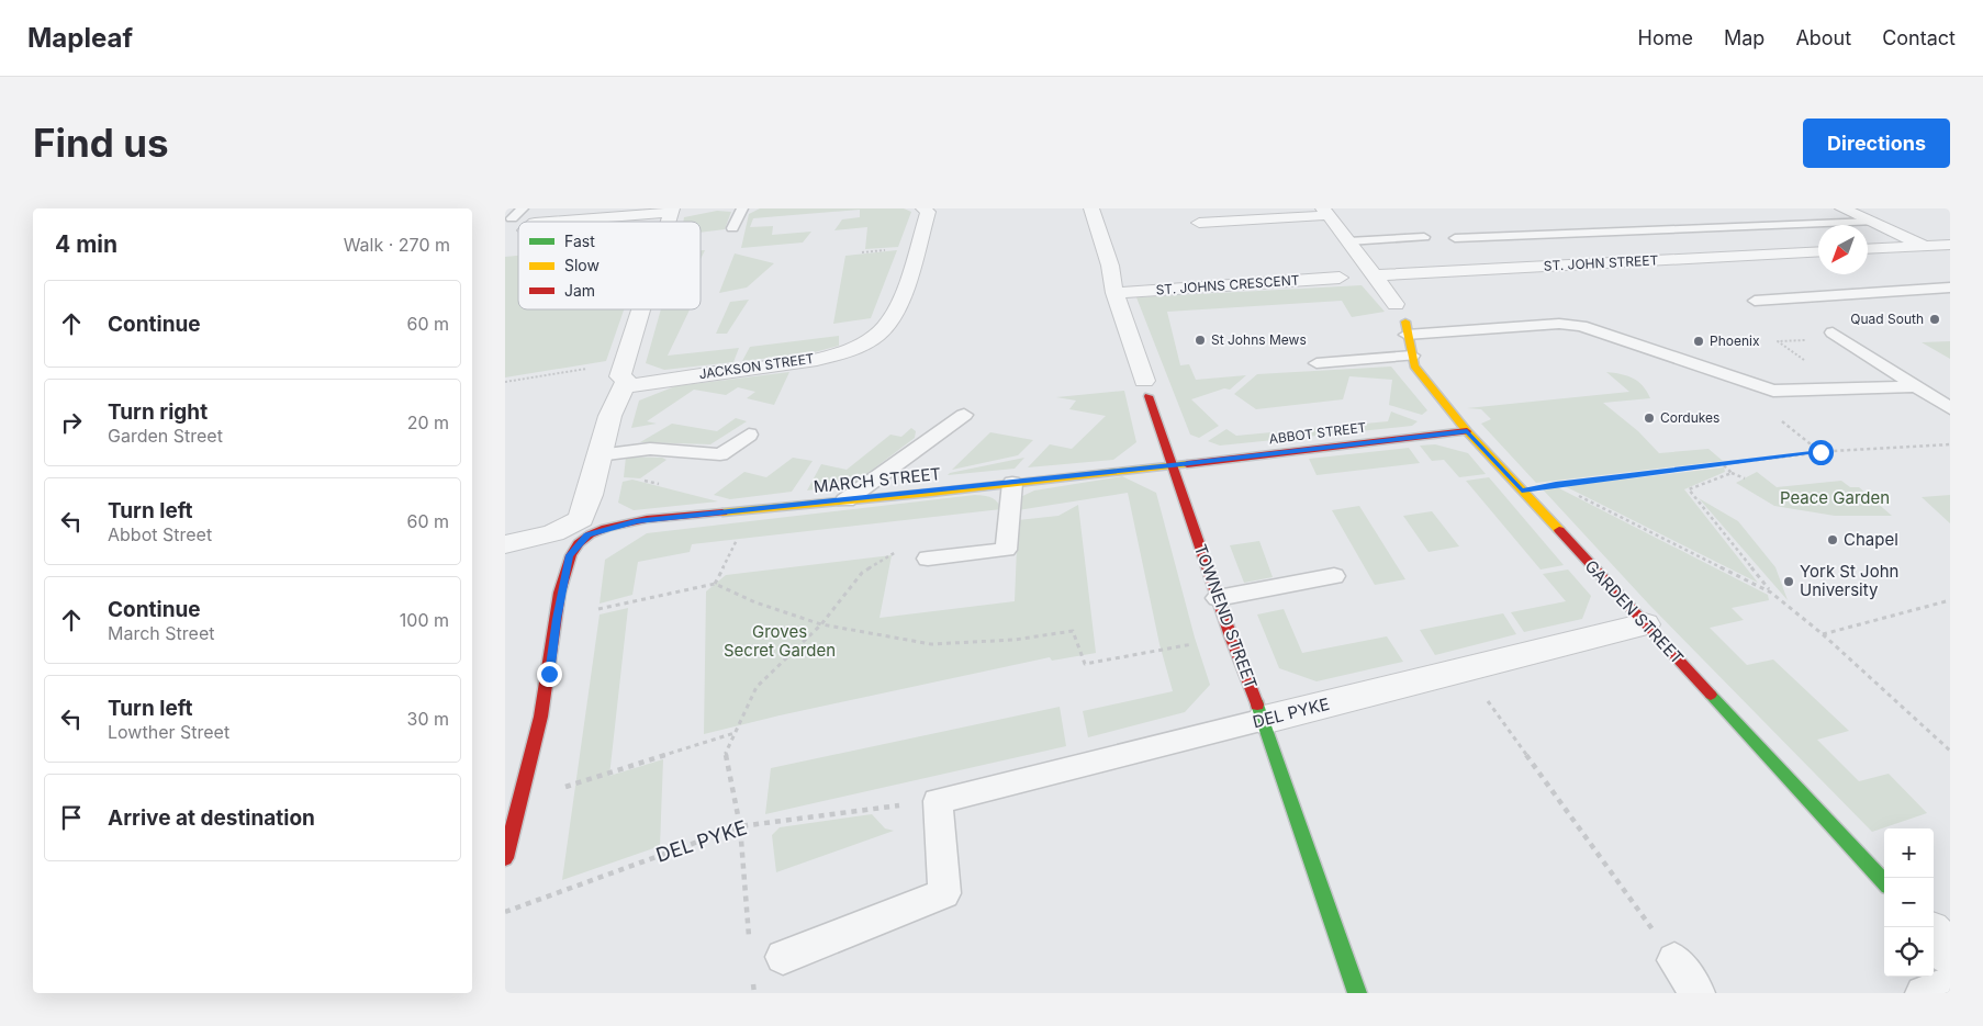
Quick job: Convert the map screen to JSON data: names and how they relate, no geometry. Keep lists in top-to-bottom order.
{
  "streets": {
    "street": [
      "ST. JOHN STREET",
      "ST. JOHNS CRESCENT",
      "JACKSON STREET",
      "ABBOT STREET",
      "MARCH STREET",
      "GARDEN STREET",
      "TOWNEND STREET",
      "DEL PYKE"
    ]
  },
  "crossings": [
    ["ST. JOHNS CRESCENT", "TOWNEND STREET"],
    ["ABBOT STREET", "MARCH STREET"],
    ["ABBOT STREET", "GARDEN STREET"],
    ["ABBOT STREET", "TOWNEND STREET"],
    ["MARCH STREET", "TOWNEND STREET"],
    ["GARDEN STREET", "DEL PYKE"],
    ["TOWNEND STREET", "DEL PYKE"]
  ],
  "parks": ["Peace Garden", "Groves Secret Garden"],
  "places": [
    "Quad South",
    "St Johns Mews",
    "Phoenix",
    "Cordukes",
    "Chapel",
    "York St John University"
  ],
  "legend": ["Fast", "Slow", "Jam"],
  "north": "bottom left",
  "page": {
    "header": "Mapleaf",
    "nav": [
      "Home",
      "Map",
      "About",
      "Contact"
    ],
    "buttons": "Directions",
    "title": "Find us",
    "heading": ["4 min", "Walk · 270 m"],
    "list": [
      ["Continue", "60 m"],
      ["Turn right", "Garden Street", "20 m"],
      ["Turn left", "Abbot Street", "60 m"],
      ["Continue", "March Street", "100 m"],
      ["Turn left", "Lowther Street", "30 m"],
      "Arrive at destination"
    ],
    "map_buttons": ["+", "−"]
  }
}
